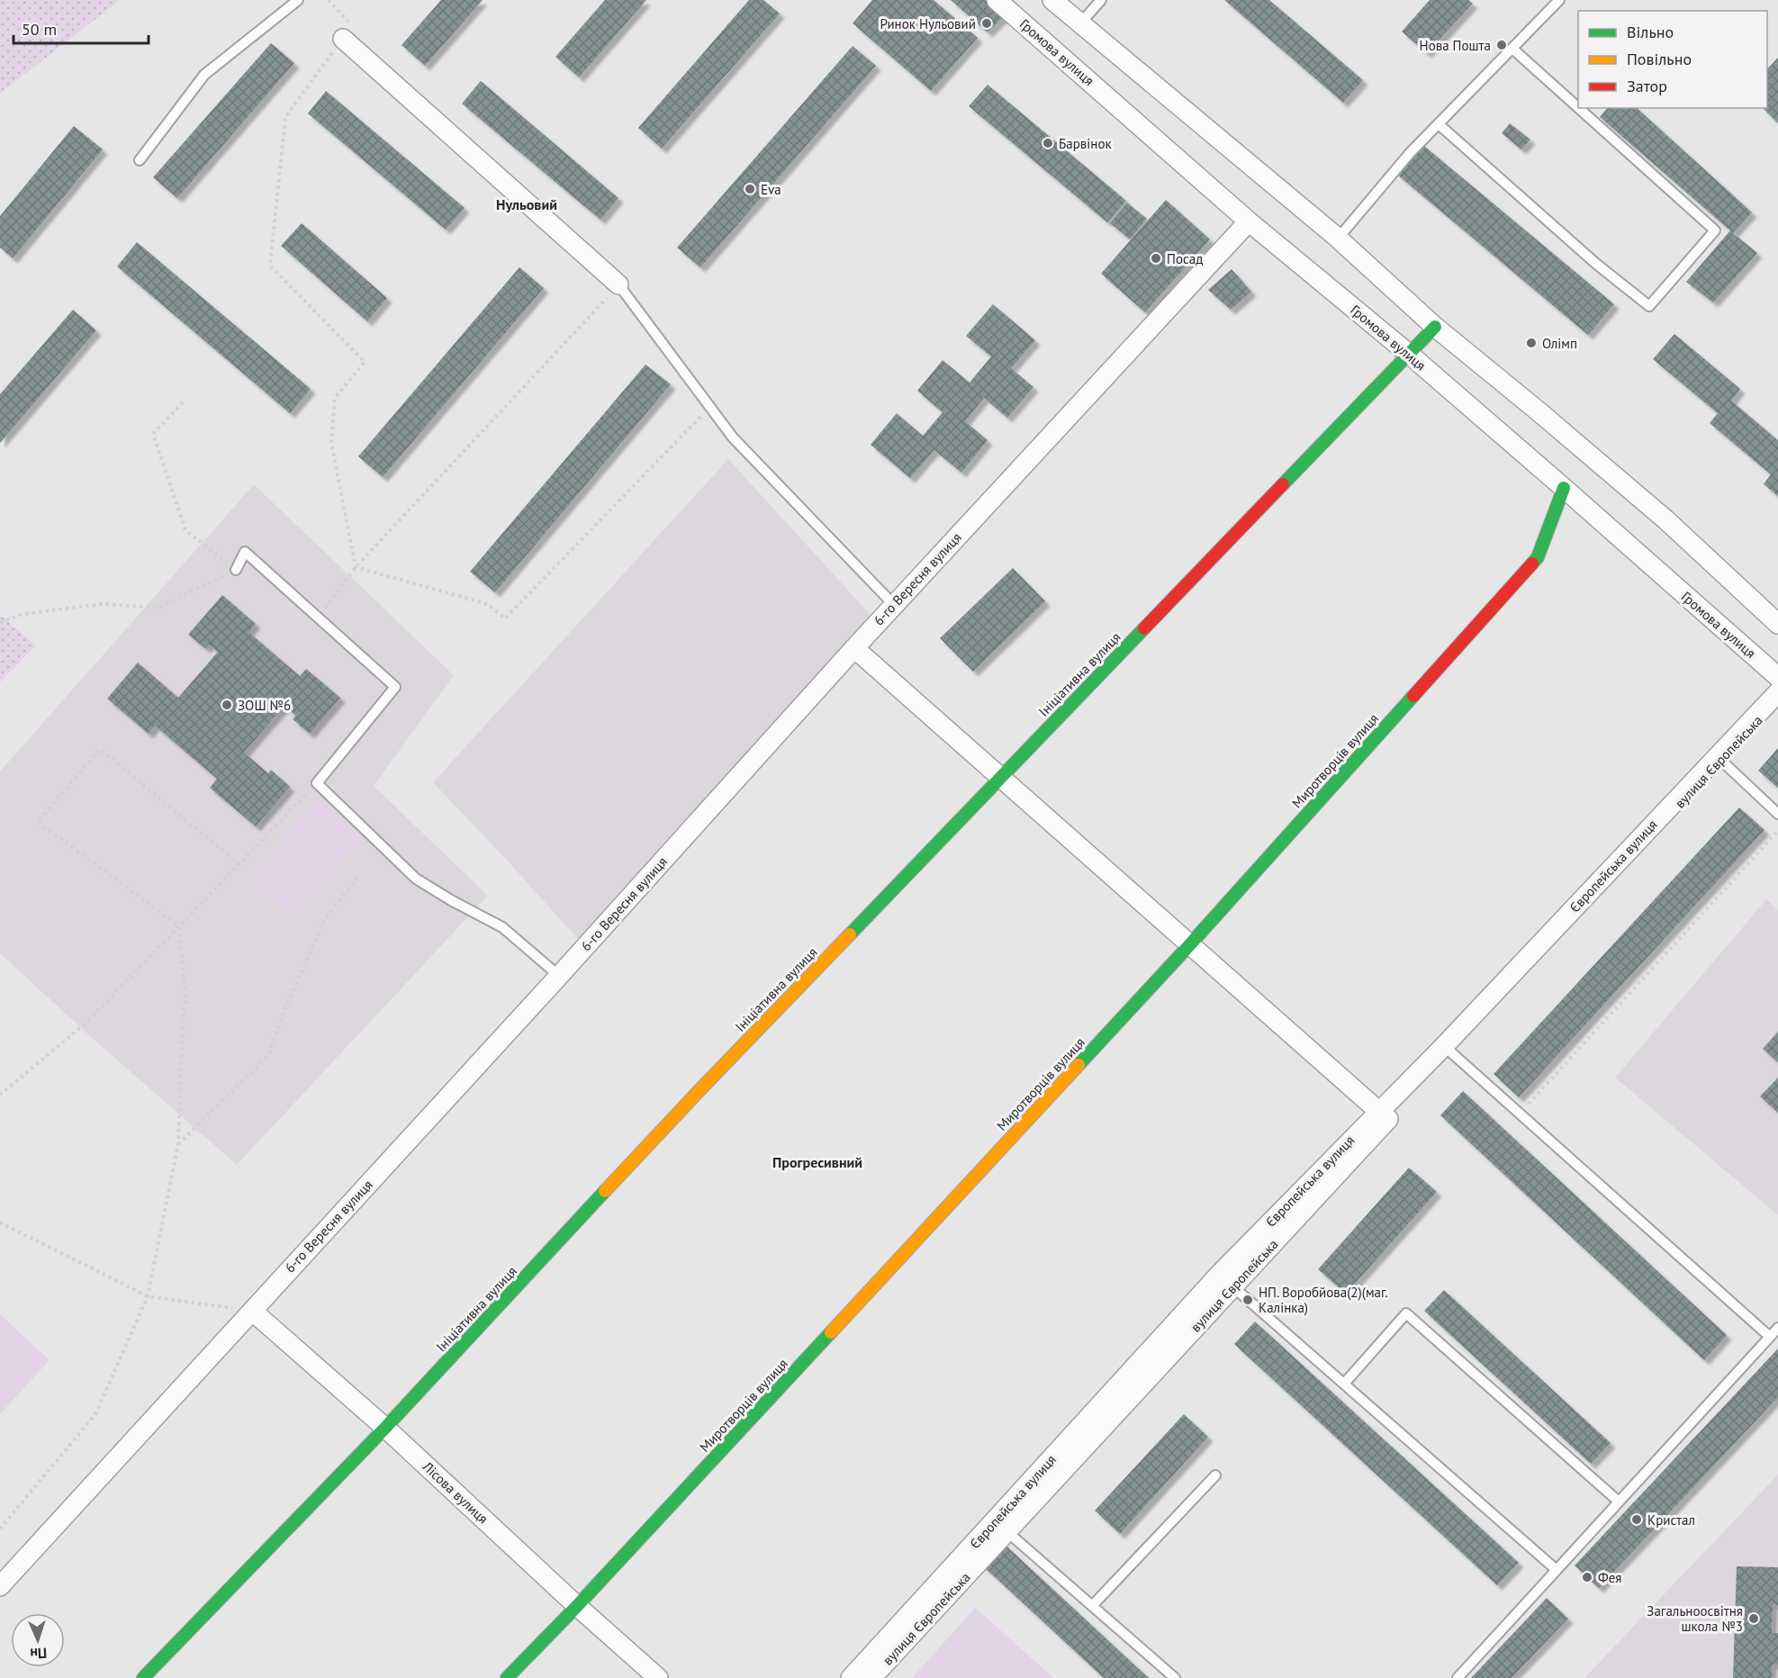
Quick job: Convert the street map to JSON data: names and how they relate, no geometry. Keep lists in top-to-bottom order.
{
  "streets": {
    "street": [
      "Громова вулиця",
      "6-го Вересня вулиця",
      "Ініціативна вулиця",
      "Миротворців вулиця",
      "вулиця Європейська",
      "Європейська вулиця",
      "Лісова вулиця"
    ]
  },
  "crossings": [
    ["Громова вулиця", "6-го Вересня вулиця"],
    ["Громова вулиця", "Ініціативна вулиця"],
    ["Громова вулиця", "Миротворців вулиця"],
    ["6-го Вересня вулиця", "Лісова вулиця"],
    ["Ініціативна вулиця", "Лісова вулиця"],
    ["Миротворців вулиця", "Лісова вулиця"],
    ["вулиця Європейська", "Європейська вулиця"]
  ],
  "districts": ["Нульовий", "Прогресивний"],
  "places": [
    "Ринок Нульовий",
    "Нова Пошта",
    "Барвінок",
    "Eva",
    "Посад",
    "Олімп",
    "ЗОШ №6",
    "НП. Воробйова(2)(маг. Калінка)",
    "Кристал",
    "Фея",
    "Загальноосвітня школа №3"
  ],
  "legend": ["Вільно", "Повільно", "Затор"],
  "scale_bar": "50 m",
  "north": "bottom"
}
